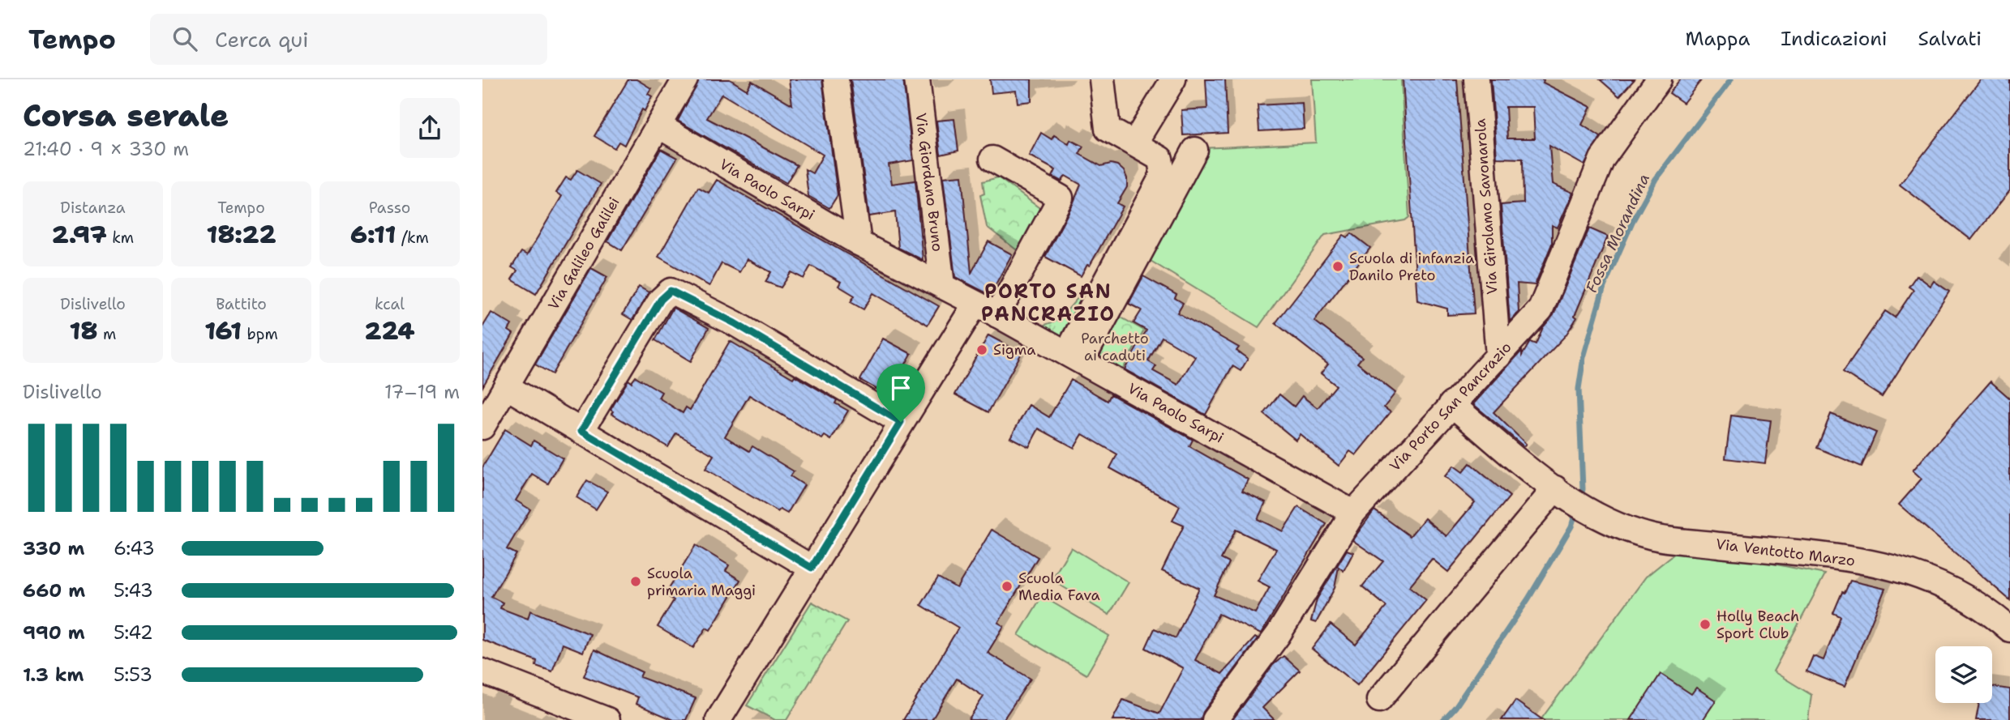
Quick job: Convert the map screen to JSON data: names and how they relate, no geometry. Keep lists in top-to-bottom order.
{
  "streets": {
    "street": [
      "Via Giordano Bruno",
      "Via Paolo Sarpi",
      "Via Girolamo Savonarola",
      "Via Galileo Galilei",
      "Via Porto San Pancrazio",
      "Via Ventotto Marzo"
    ]
  },
  "crossings": [
    ["Via Giordano Bruno", "Via Paolo Sarpi"],
    ["Via Paolo Sarpi", "Via Galileo Galilei"],
    ["Via Paolo Sarpi", "Via Porto San Pancrazio"],
    ["Via Girolamo Savonarola", "Via Porto San Pancrazio"],
    ["Via Porto San Pancrazio", "Via Ventotto Marzo"]
  ],
  "districts": ["PORTO SAN PANCRAZIO"],
  "water": ["Fossa Morandina"],
  "parks": ["Parchetto ai caduti"],
  "places": [
    "Scuola di infanzia Danilo Preto",
    "Sigma",
    "Scuola primaria Maggi",
    "Scuola Media Fava",
    "Holly Beach Sport Club"
  ],
  "page": {
    "header": "Tempo",
    "search": "Cerca qui",
    "nav": ["Mappa", "Indicazioni", "Salvati"],
    "heading": ["Corsa serale", "21:40 · 9 × 330 m"],
    "stats": [
      ["Distanza", "2.97 km"],
      ["Tempo", "18:22"],
      ["Passo", "6:11 /km"],
      ["Dislivello", "18 m"],
      ["Battito", "161 bpm"],
      ["kcal", "224"]
    ],
    "chart": ["Dislivello", "17–19 m"],
    "list": [
      {
        "name": "330 m",
        "note": "6:43"
      },
      {
        "name": "660 m",
        "note": "5:43"
      },
      {
        "name": "990 m",
        "note": "5:42"
      },
      {
        "name": "1.3 km",
        "note": "5:53"
      }
    ]
  }
}
